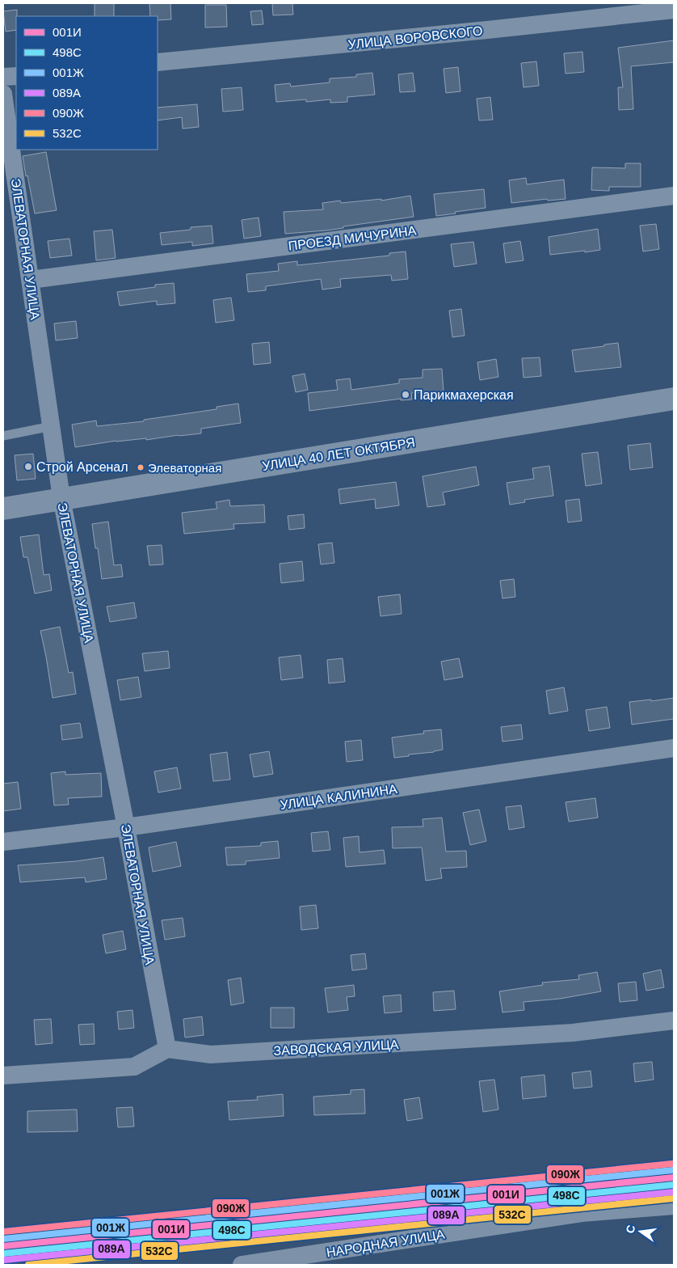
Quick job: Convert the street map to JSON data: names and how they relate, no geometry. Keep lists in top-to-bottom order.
{
  "streets": {
    "street": [
      "УЛИЦА ВОРОВСКОГО",
      "ПРОЕЗД МИЧУРИНА",
      "ЭЛЕВАТОРНАЯ УЛИЦА",
      "УЛИЦА 40 ЛЕТ ОКТЯБРЯ",
      "УЛИЦА КАЛИНИНА",
      "ЗАВОДСКАЯ УЛИЦА",
      "НАРОДНАЯ УЛИЦА"
    ]
  },
  "crossings": [
    ["ПРОЕЗД МИЧУРИНА", "ЭЛЕВАТОРНАЯ УЛИЦА"],
    ["ЭЛЕВАТОРНАЯ УЛИЦА", "УЛИЦА 40 ЛЕТ ОКТЯБРЯ"],
    ["ЭЛЕВАТОРНАЯ УЛИЦА", "УЛИЦА КАЛИНИНА"],
    ["ЭЛЕВАТОРНАЯ УЛИЦА", "ЗАВОДСКАЯ УЛИЦА"]
  ],
  "places": ["Парикмахерская", "Строй Арсенал", "Элеваторная"],
  "lines": [
    "transit line 090Ж",
    "transit line 001Ж",
    "transit line 001И",
    "transit line 498С",
    "transit line 089А",
    "transit line 532С"
  ],
  "legend": [
    "001И",
    "498С",
    "001Ж",
    "089А",
    "090Ж",
    "532С"
  ],
  "north": "left"
}
